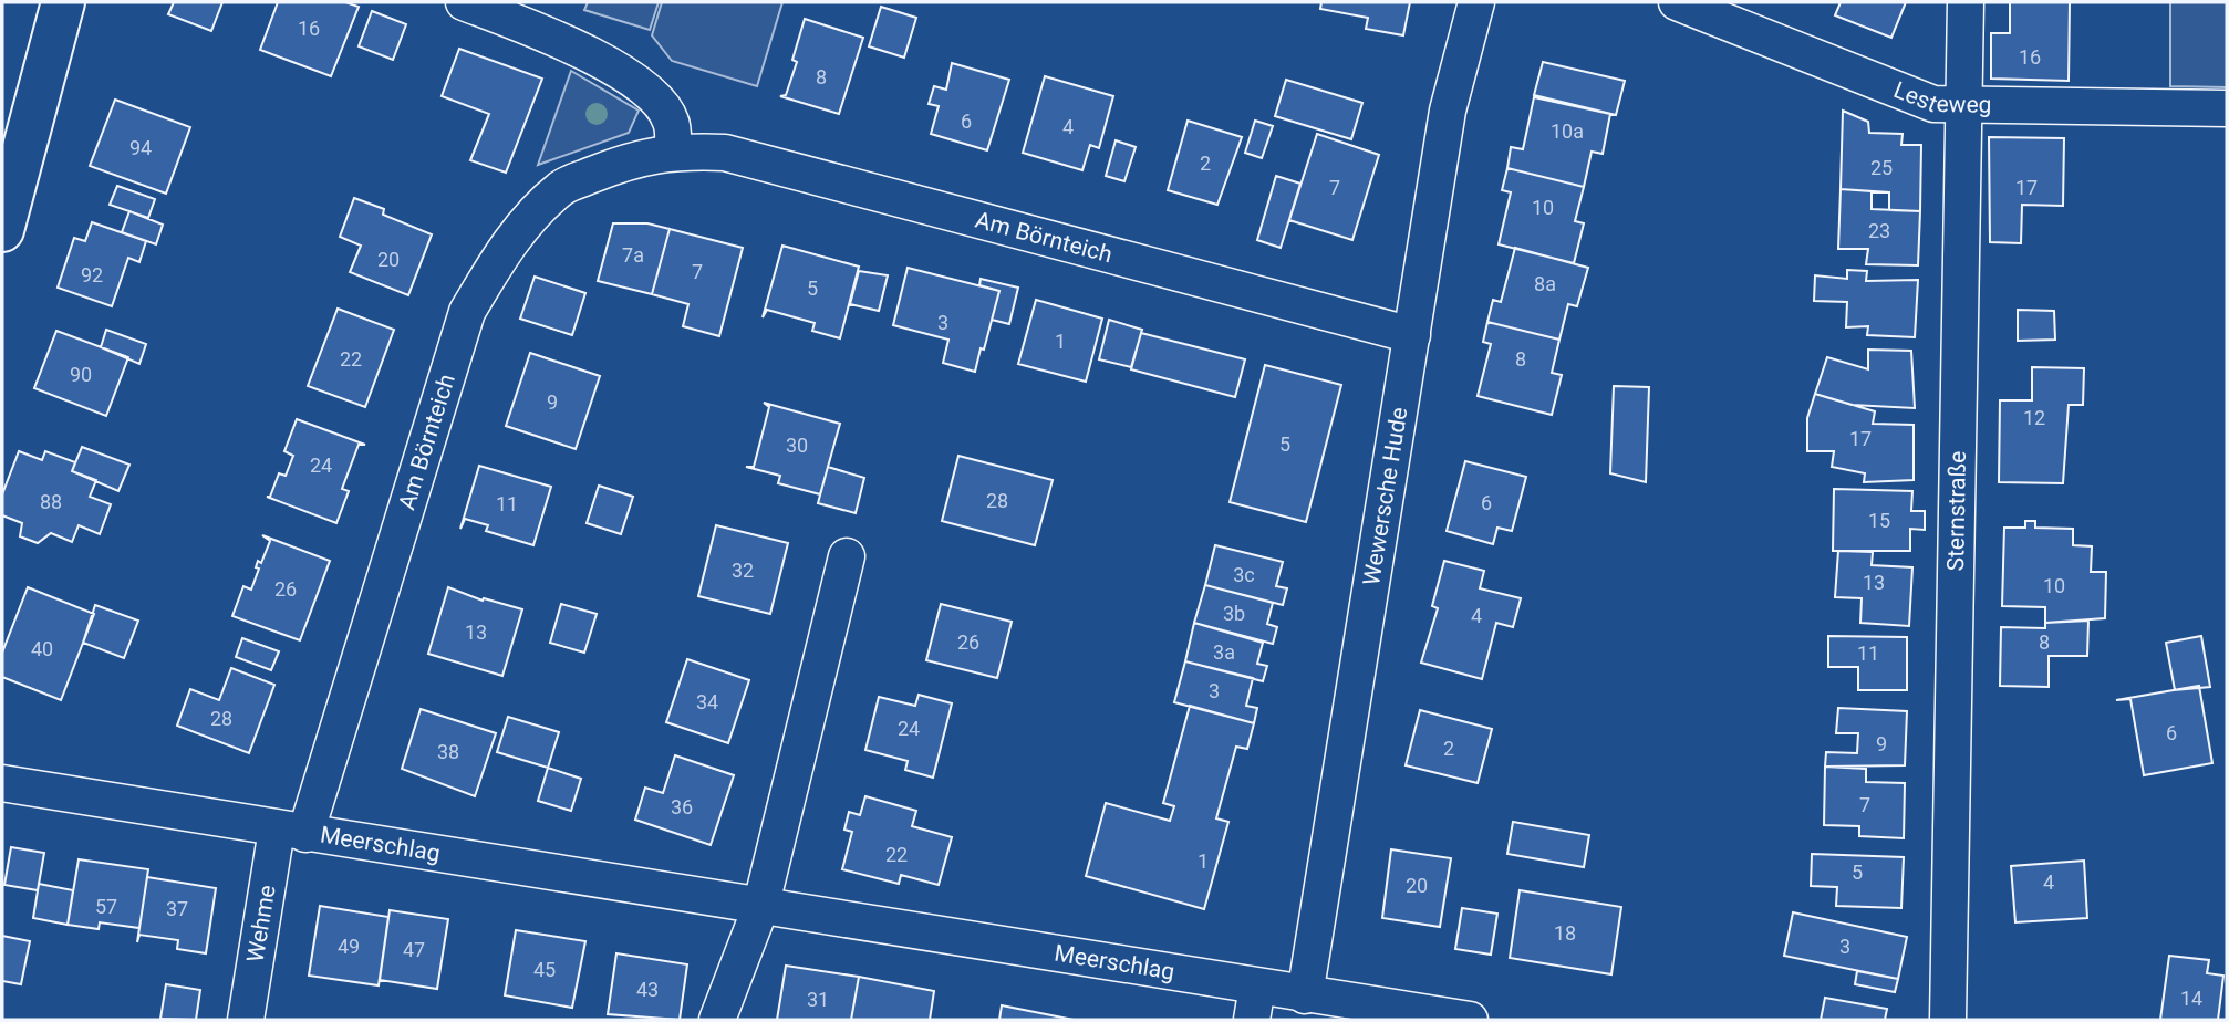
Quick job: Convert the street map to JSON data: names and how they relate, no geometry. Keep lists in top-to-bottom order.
{
  "streets": {
    "street": [
      "Lesteweg",
      "Am Börnteich",
      "Wewersche Hude",
      "Sternstraße",
      "Meerschlag",
      "Wehme"
    ]
  },
  "crossings": [
    ["Lesteweg", "Sternstraße"],
    ["Am Börnteich", "Wewersche Hude"],
    ["Am Börnteich", "Meerschlag"],
    ["Am Börnteich", "Wehme"],
    ["Wewersche Hude", "Meerschlag"],
    ["Meerschlag", "Wehme"]
  ],
  "house_numbers": [
    "16",
    "16",
    "8",
    "6",
    "4",
    "10a",
    "94",
    "2",
    "25",
    "7",
    "17",
    "10",
    "23",
    "7a",
    "20",
    "7",
    "92",
    "8a",
    "5",
    "3",
    "1",
    "22",
    "8",
    "90",
    "9",
    "12",
    "17",
    "5",
    "30",
    "24",
    "28",
    "88",
    "6",
    "11",
    "15",
    "32",
    "3c",
    "13",
    "10",
    "26",
    "3b",
    "4",
    "13",
    "26",
    "8",
    "40",
    "3a",
    "11",
    "3",
    "34",
    "28",
    "24",
    "6",
    "9",
    "2",
    "38",
    "7",
    "36",
    "22",
    "1",
    "5",
    "4",
    "20",
    "57",
    "37",
    "18",
    "49",
    "3",
    "47",
    "45",
    "43",
    "14",
    "31"
  ]
}
